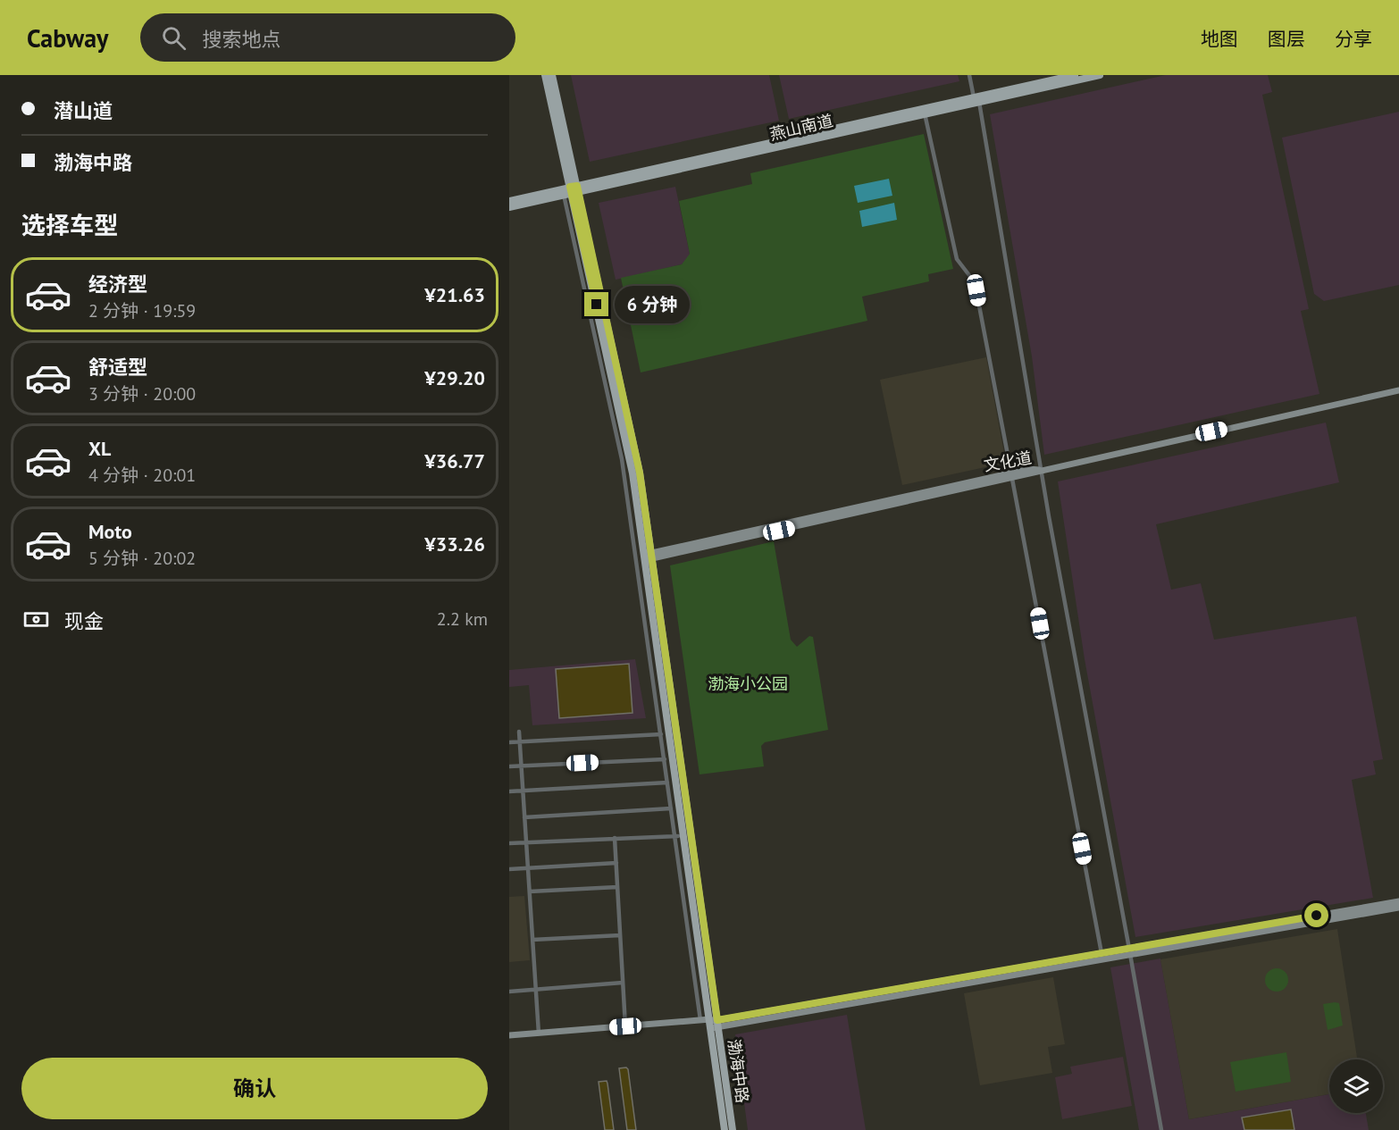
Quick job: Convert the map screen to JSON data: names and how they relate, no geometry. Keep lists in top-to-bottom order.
{
  "streets": {
    "main road": ["燕山南道", "文化道", "渤海中路"]
  },
  "crossings": [
    ["燕山南道", "渤海中路"],
    ["文化道", "渤海中路"]
  ],
  "parks": ["渤海小公园"],
  "page": {
    "header": "Cabway",
    "search": "搜索地点",
    "nav": ["地图", "图层", "分享"],
    "banner": ["潜山道", "渤海中路"],
    "heading": "选择车型",
    "list": [
      {
        "name": "经济型",
        "note": "2 分钟 · 19:59",
        "value": "¥21.63"
      },
      {
        "name": "舒适型",
        "note": "3 分钟 · 20:00",
        "value": "¥29.20"
      },
      {
        "name": "XL",
        "note": "4 分钟 · 20:01",
        "value": "¥36.77"
      },
      {
        "name": "Moto",
        "note": "5 分钟 · 20:02",
        "value": "¥33.26"
      }
    ],
    "bubble": "6 分钟",
    "pay": ["现金", "2.2 km"],
    "buttons": "确认"
  }
}
